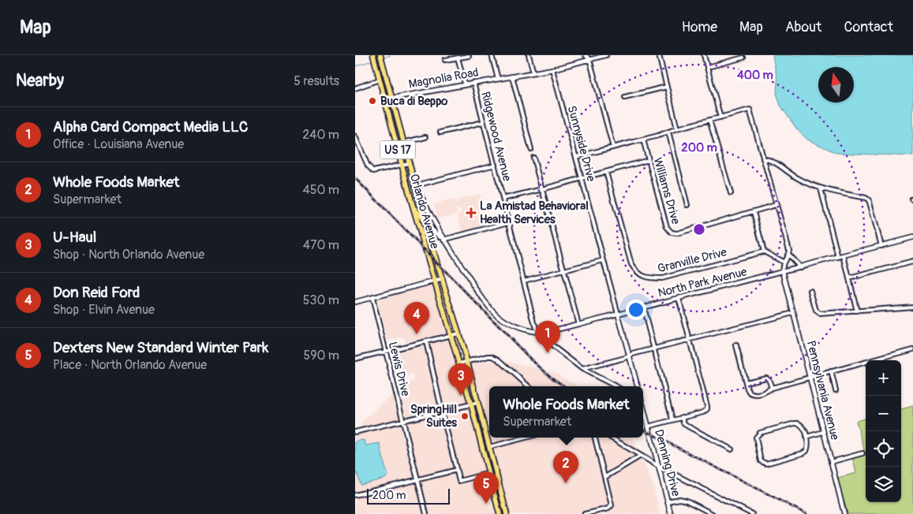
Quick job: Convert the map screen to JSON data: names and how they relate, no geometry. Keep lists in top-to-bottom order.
{
  "streets": {
    "main road": ["US 17", "Orlando Avenue"],
    "street": [
      "Magnolia Road",
      "Ridgewood Avenue",
      "Sunnyside Drive",
      "Williams Drive",
      "Granville Drive",
      "North Park Avenue",
      "Lewis Drive",
      "Pennsylvania Avenue",
      "Denning Drive"
    ]
  },
  "crossings": [
    ["Magnolia Road", "Ridgewood Avenue"],
    ["Magnolia Road", "Sunnyside Drive"],
    ["Magnolia Road", "Orlando Avenue"],
    ["Ridgewood Avenue", "North Park Avenue"],
    ["Sunnyside Drive", "North Park Avenue"],
    ["US 17", "Orlando Avenue"],
    ["Orlando Avenue", "North Park Avenue"],
    ["North Park Avenue", "Pennsylvania Avenue"]
  ],
  "places": {
    "other": ["Buca di Beppo", "SpringHill Suites"],
    "health": ["La Amistad Behavioral Health Services"]
  },
  "scale_bar": "200 m",
  "north": "top",
  "page": {
    "header": "Map",
    "nav": [
      "Home",
      "Map",
      "About",
      "Contact"
    ],
    "heading": ["Nearby", "5 results"],
    "list": [
      {
        "mark": "1",
        "name": "Alpha Card Compact Media LLC",
        "note": "Office · Louisiana Avenue",
        "value": "240 m"
      },
      {
        "mark": "2",
        "name": "Whole Foods Market",
        "note": "Supermarket",
        "value": "450 m"
      },
      {
        "mark": "3",
        "name": "U-Haul",
        "note": "Shop · North Orlando Avenue",
        "value": "470 m"
      },
      {
        "mark": "4",
        "name": "Don Reid Ford",
        "note": "Shop · Elvin Avenue",
        "value": "530 m"
      },
      {
        "mark": "5",
        "name": "Dexters New Standard Winter Park",
        "note": "Place · North Orlando Avenue",
        "value": "590 m"
      }
    ],
    "pins": [
      "4",
      "1",
      "3",
      "2",
      "5"
    ],
    "map_buttons": ["+", "−"],
    "popup": ["Whole Foods Market", "Supermarket"],
    "scale": "200 m"
  },
  "rings": ["400 m", "200 m"]
}
